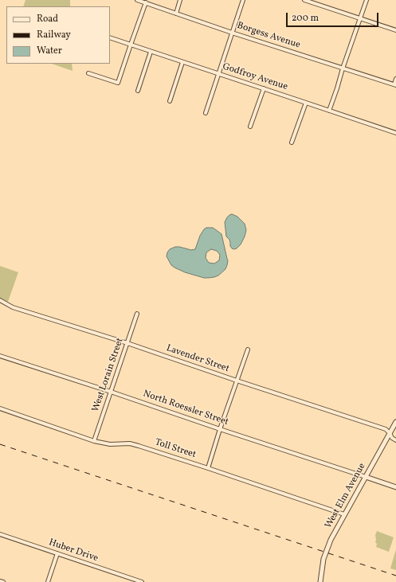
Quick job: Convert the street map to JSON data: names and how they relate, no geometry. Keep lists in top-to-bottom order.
{
  "streets": {
    "street": [
      "Borgess Avenue",
      "Godfroy Avenue",
      "Lavender Street",
      "West Lorain Street",
      "North Roessler Street",
      "Toll Street",
      "West Elm Avenue",
      "Huber Drive"
    ]
  },
  "crossings": [
    ["Lavender Street", "West Lorain Street"],
    ["Lavender Street", "West Elm Avenue"],
    ["West Lorain Street", "North Roessler Street"],
    ["West Lorain Street", "Toll Street"],
    ["North Roessler Street", "West Elm Avenue"],
    ["Toll Street", "West Elm Avenue"]
  ],
  "legend": ["Road", "Railway", "Water"],
  "scale_bar": "200 m"
}
